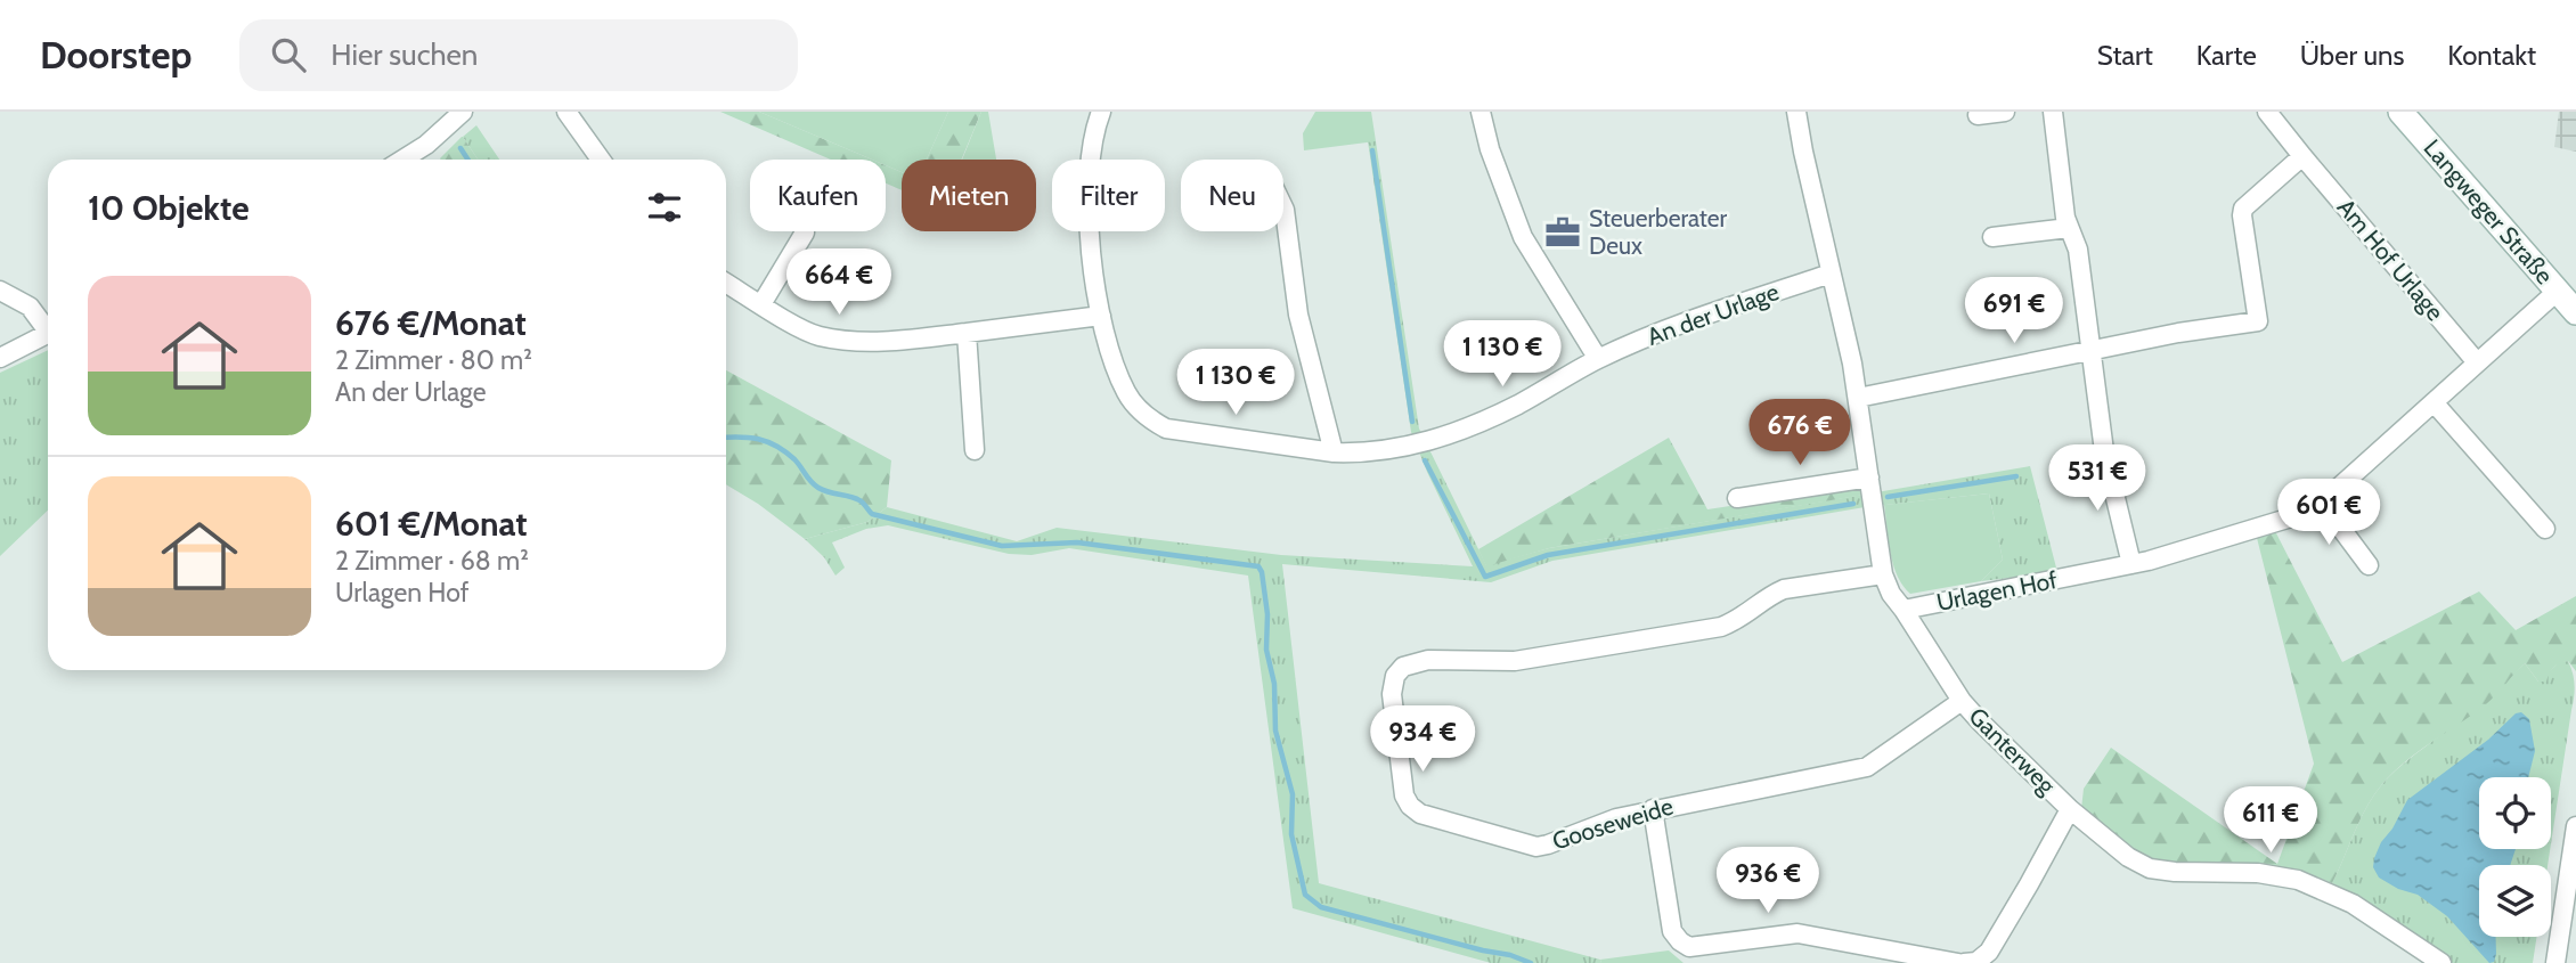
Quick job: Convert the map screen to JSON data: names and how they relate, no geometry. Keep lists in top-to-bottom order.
{
  "streets": {
    "street": [
      "Langweger Straße",
      "Am Hof Urlage",
      "An der Urlage",
      "Urlagen Hof",
      "Ganterweg",
      "Gooseweide"
    ]
  },
  "crossings": [
    ["Langweger Straße", "Urlagen Hof"],
    ["Am Hof Urlage", "Urlagen Hof"],
    ["Urlagen Hof", "Ganterweg"],
    ["Urlagen Hof", "Gooseweide"],
    ["Ganterweg", "Gooseweide"]
  ],
  "places": {
    "office": ["Steuerberater Deux"]
  },
  "page": {
    "header": "Doorstep",
    "search": "Hier suchen",
    "nav": [
      "Start",
      "Karte",
      "Über uns",
      "Kontakt"
    ],
    "chip": [
      "Kaufen",
      "Mieten",
      "Filter",
      "Neu"
    ],
    "heading": "10 Objekte",
    "price": [
      "664 €",
      "691 €",
      "1 130 €",
      "1 130 €",
      "676 €",
      "531 €",
      "601 €",
      "934 €",
      "611 €",
      "936 €"
    ],
    "list": [
      {
        "name": "676 €/Monat",
        "note": "2 Zimmer · 80 m² · An der Urlage"
      },
      {
        "name": "601 €/Monat",
        "note": "2 Zimmer · 68 m² · Urlagen Hof"
      }
    ]
  }
}
